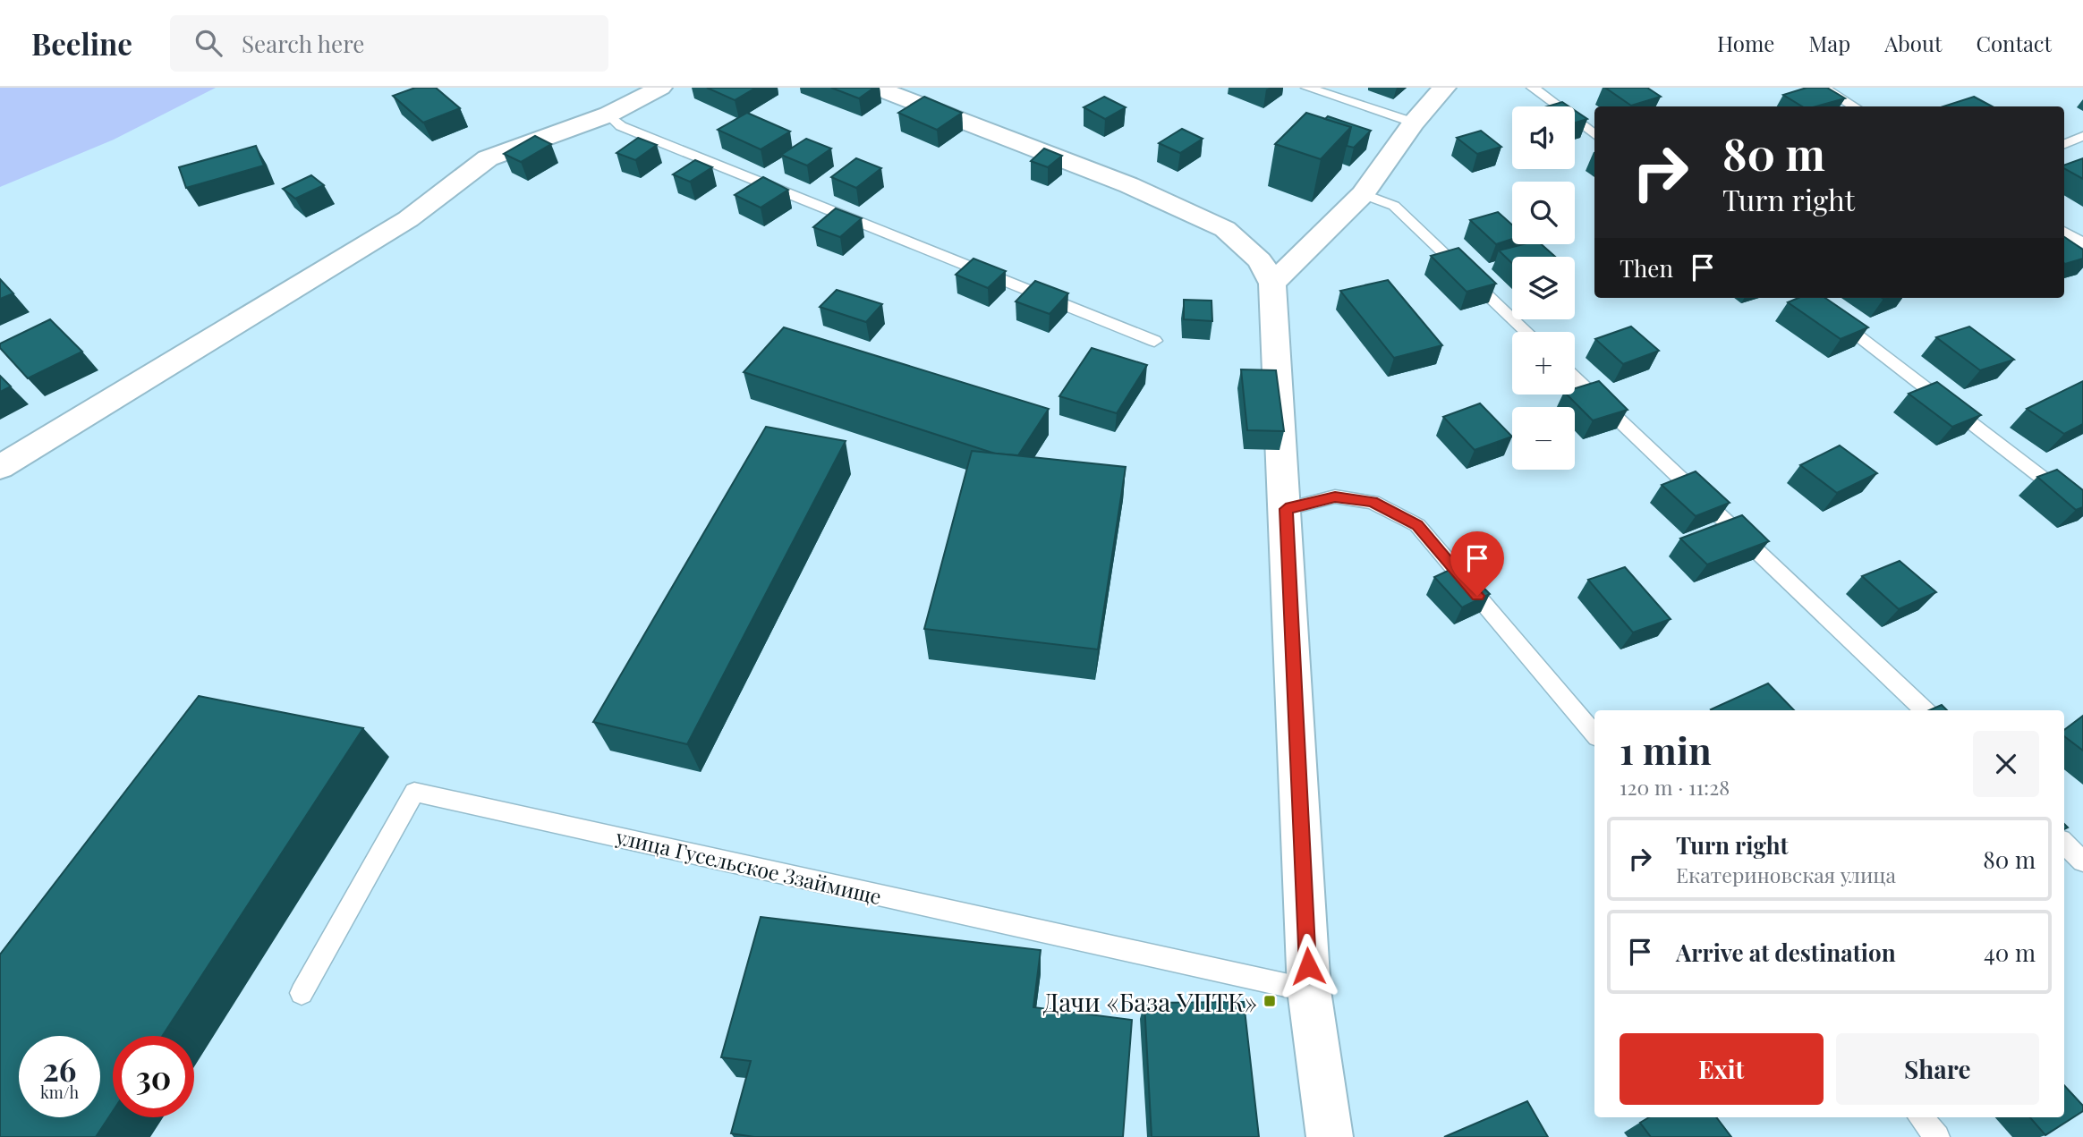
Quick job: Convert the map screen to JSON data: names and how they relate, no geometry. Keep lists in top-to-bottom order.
{
  "streets": {
    "lane": ["улица Гусельское Ззаймище"]
  },
  "places": {
    "transit": ["Дачи «База УПТК»"]
  },
  "page": {
    "header": "Beeline",
    "search": "Search here",
    "nav": [
      "Home",
      "Map",
      "About",
      "Contact"
    ],
    "map_buttons": ["+", "−"],
    "turn": ["80 m", "Turn right"],
    "then": "Then",
    "heading": ["1 min", "120 m · 11:28"],
    "list": [
      {
        "name": "Turn right",
        "note": "Екатериновская улица",
        "value": "80 m"
      },
      {
        "name": "Arrive at destination",
        "value": "40 m"
      }
    ],
    "buttons": ["Exit", "Share"],
    "speed": "26 km/h",
    "limit": "30"
  }
}
